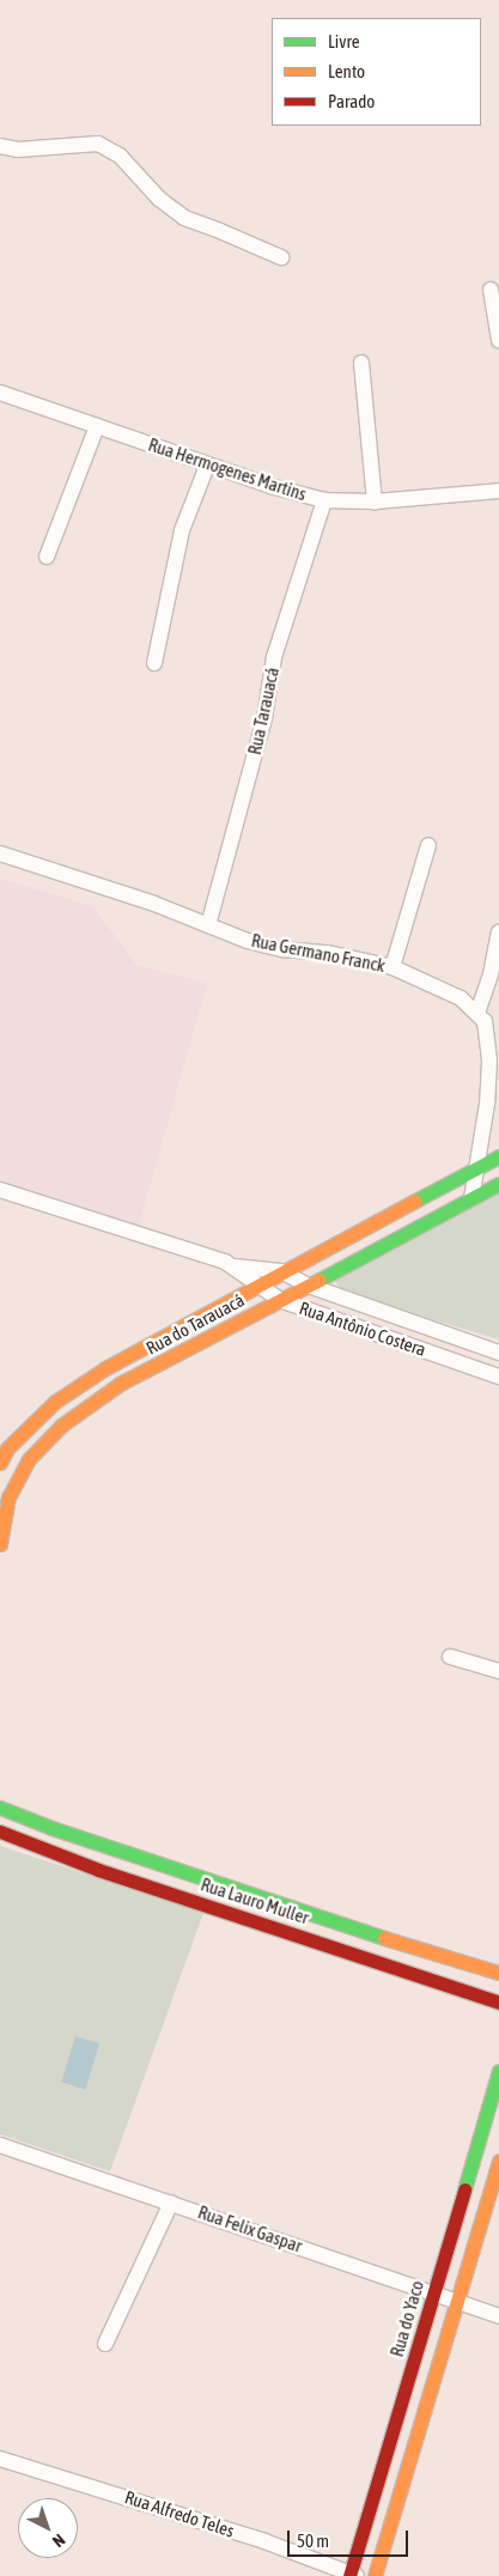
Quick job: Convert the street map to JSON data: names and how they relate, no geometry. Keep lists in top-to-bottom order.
{
  "streets": {
    "street": [
      "Rua Hermogenes Martins",
      "Rua Tarauacá",
      "Rua Germano Franck",
      "Rua do Tarauacá",
      "Rua Antônio Costera",
      "Rua Lauro Muller",
      "Rua Felix Gaspar",
      "Rua do Yaco",
      "Rua Alfredo Teles"
    ]
  },
  "crossings": [
    ["Rua Hermogenes Martins", "Rua Tarauacá"],
    ["Rua Tarauacá", "Rua Germano Franck"],
    ["Rua do Tarauacá", "Rua Antônio Costera"],
    ["Rua Felix Gaspar", "Rua do Yaco"],
    ["Rua do Yaco", "Rua Alfredo Teles"]
  ],
  "legend": ["Livre", "Lento", "Parado"],
  "scale_bar": "50 m",
  "north": "bottom right"
}
